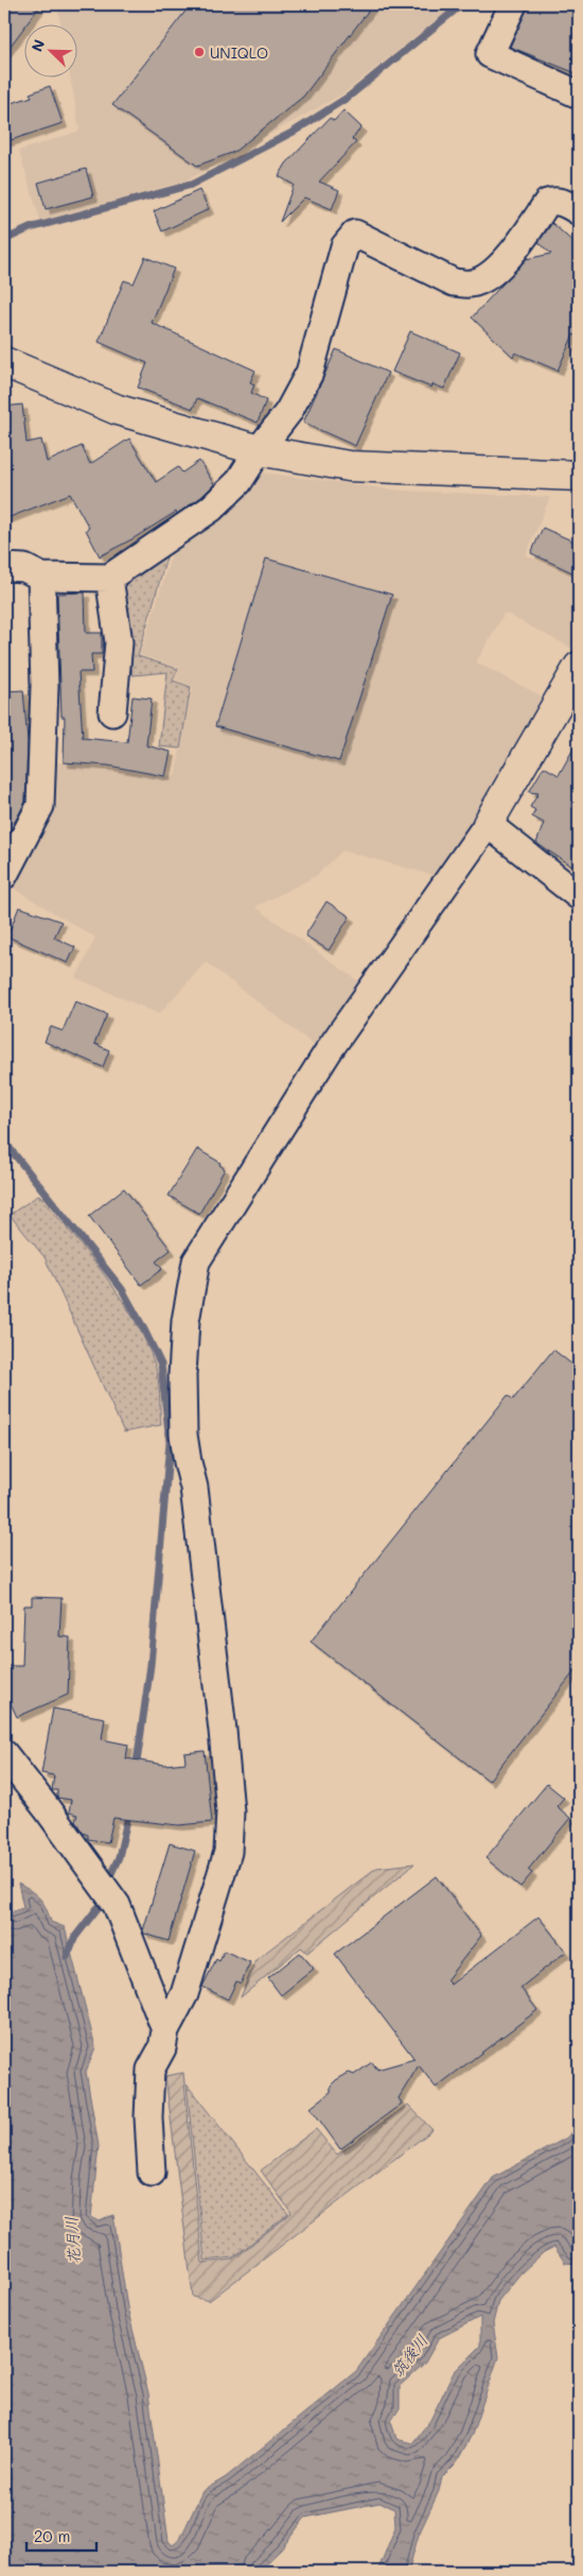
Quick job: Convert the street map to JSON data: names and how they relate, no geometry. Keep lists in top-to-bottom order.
{
  "water": ["花月川", "筑後川"],
  "places": ["UNIQLO"],
  "scale_bar": "20 m",
  "north": "top left"
}
